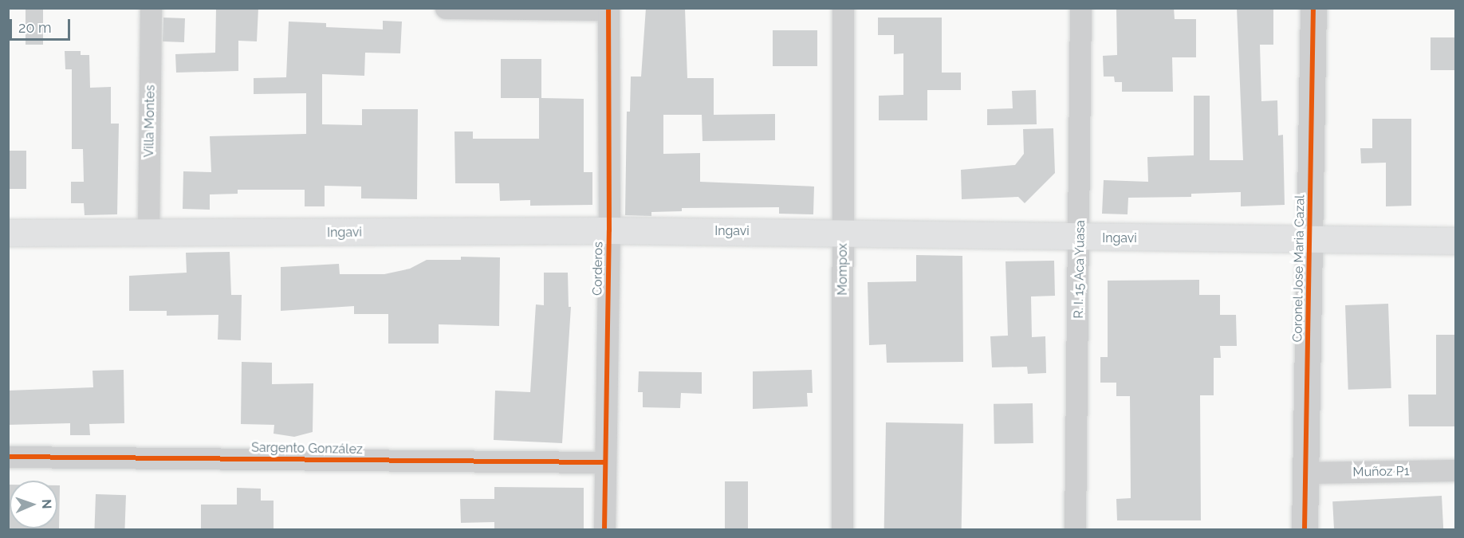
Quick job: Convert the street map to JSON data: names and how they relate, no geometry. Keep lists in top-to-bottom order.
{
  "streets": {
    "main road": ["Ingavi"],
    "street": [
      "Villa Montes",
      "Corderos",
      "Coronel Jose Maria Cazal",
      "Mompox",
      "R. I. 15 Aca Yuasa",
      "Sargento González",
      "Muñoz P1"
    ]
  },
  "crossings": [
    ["Villa Montes", "Ingavi"],
    ["Ingavi", "Corderos"],
    ["Ingavi", "Coronel Jose Maria Cazal"],
    ["Ingavi", "Mompox"],
    ["Ingavi", "R. I. 15 Aca Yuasa"],
    ["Corderos", "Sargento González"],
    ["Coronel Jose Maria Cazal", "Muñoz P1"]
  ],
  "scale_bar": "20 m",
  "north": "right"
}
